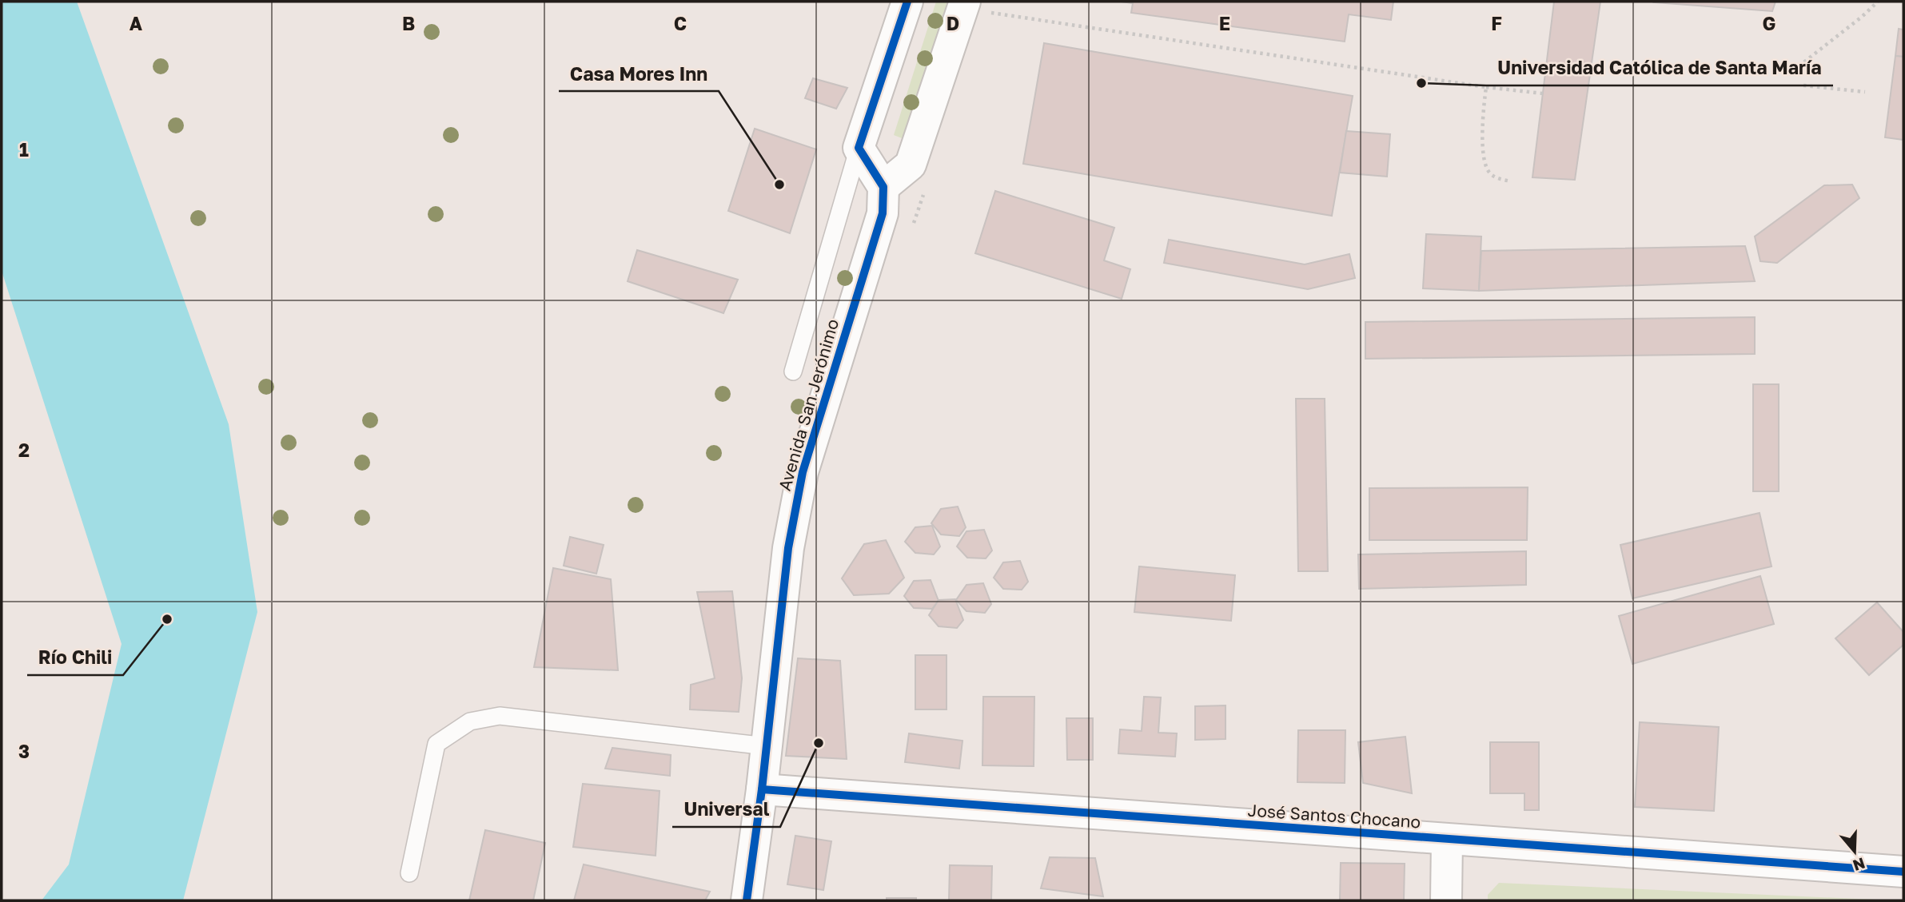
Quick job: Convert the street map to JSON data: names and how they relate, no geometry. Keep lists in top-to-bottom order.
{
  "streets": {
    "street": ["Avenida San Jerónimo", "José Santos Chocano"]
  },
  "crossings": [
    ["Avenida San Jerónimo", "José Santos Chocano"]
  ],
  "places": [
    "Universidad Católica de Santa María",
    "Casa Mores Inn",
    "Río Chili",
    "Universal"
  ],
  "north": "bottom",
  "grid": {
    "columns": [
      "A",
      "B",
      "C",
      "D",
      "E",
      "F",
      "G"
    ],
    "rows": ["1", "2", "3"]
  }
}
